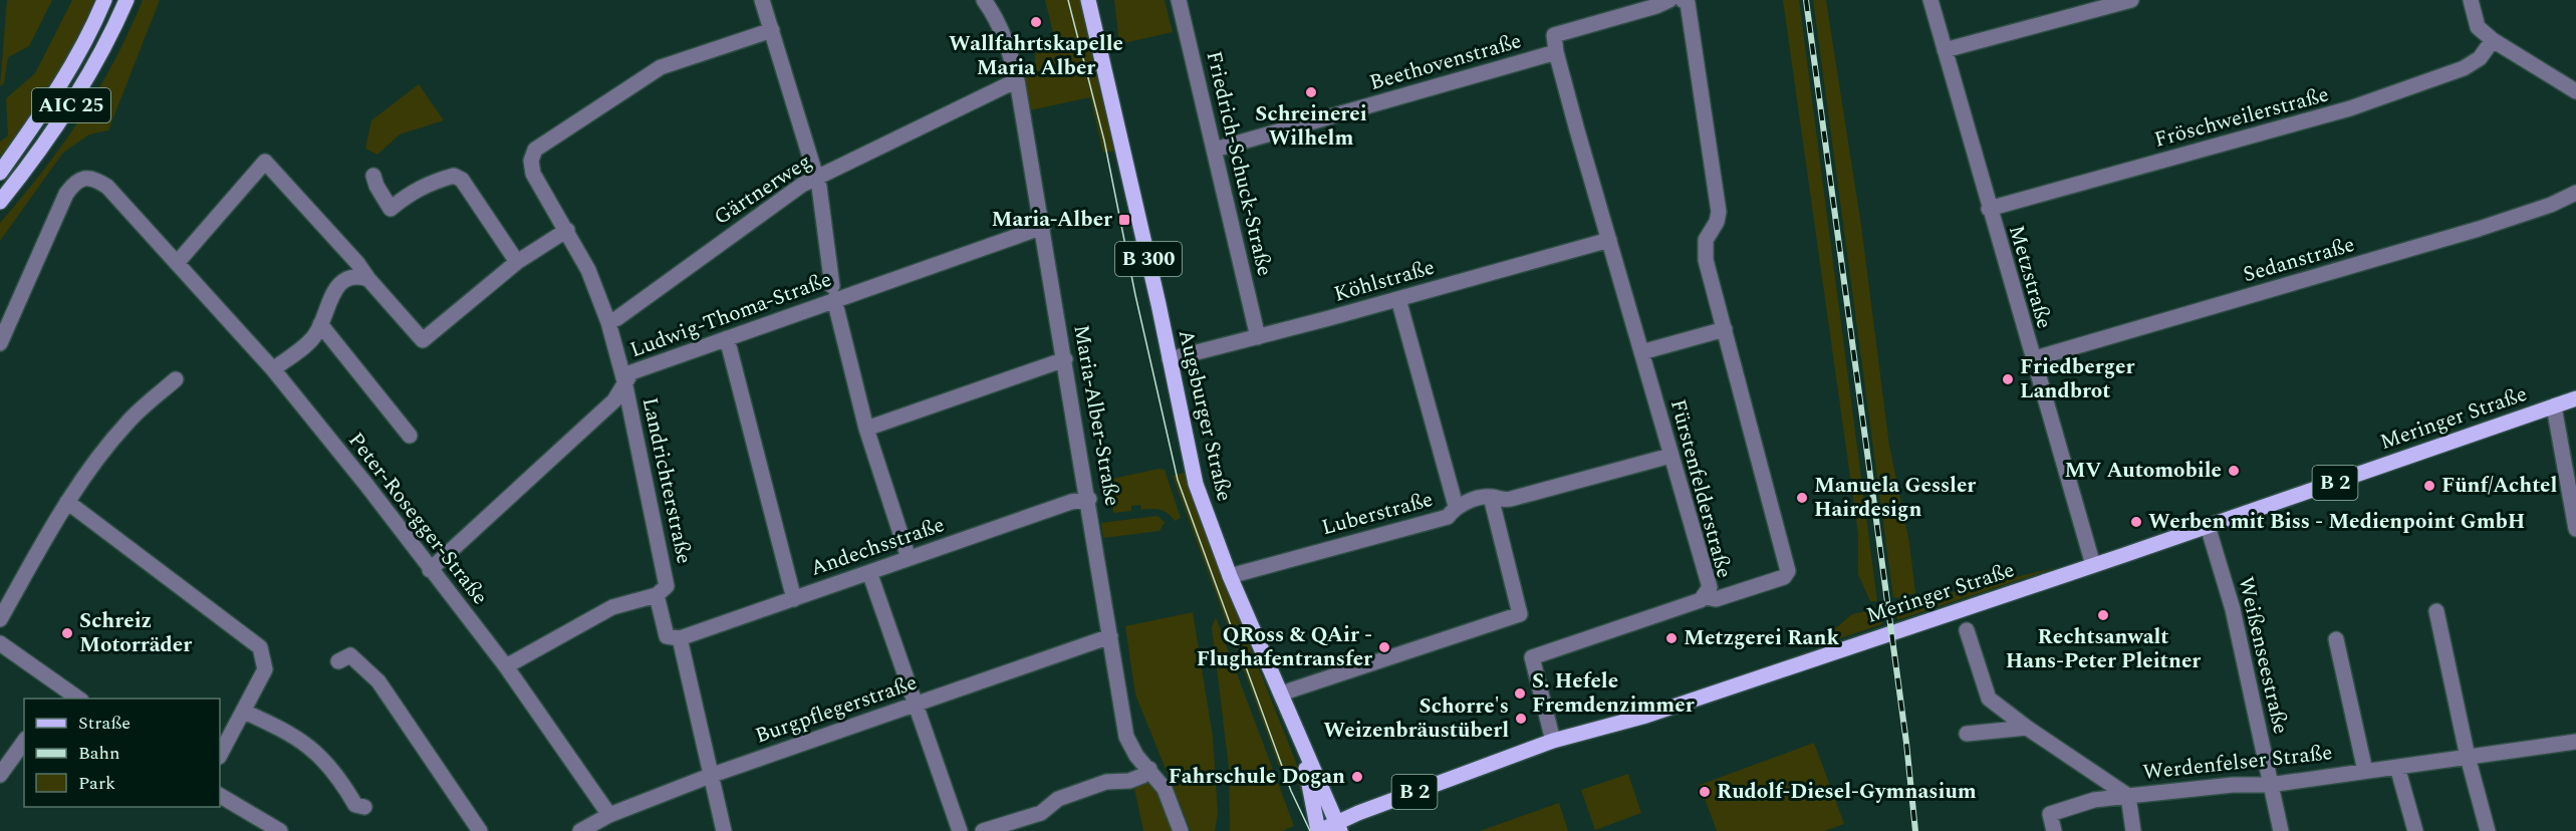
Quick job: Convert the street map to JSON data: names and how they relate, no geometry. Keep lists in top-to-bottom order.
{
  "streets": {
    "main road": [
      "AIC 25",
      "B 300",
      "Augsburger Straße",
      "Meringer Straße",
      "B 2"
    ],
    "street": [
      "Beethovenstraße",
      "Fröschweilerstraße",
      "Friedrich-Schuck-Straße",
      "Gärtnerweg",
      "Sedanstraße",
      "Metzstraße",
      "Köhlstraße",
      "Ludwig-Thoma-Straße",
      "Maria-Alber-Straße",
      "Landrichterstraße",
      "Fürstenfelderstraße",
      "Luberstraße",
      "Peter-Rosegger-Straße",
      "Andechsstraße",
      "Weißenseestraße",
      "Burgpflegerstraße",
      "Werdenfelser Straße"
    ]
  },
  "crossings": [
    ["Beethovenstraße", "Friedrich-Schuck-Straße"],
    ["Beethovenstraße", "Fürstenfelderstraße"],
    ["Fröschweilerstraße", "Metzstraße"],
    ["Friedrich-Schuck-Straße", "Köhlstraße"],
    ["Gärtnerweg", "Maria-Alber-Straße"],
    ["Gärtnerweg", "Landrichterstraße"],
    ["B 300", "Augsburger Straße"],
    ["B 300", "Meringer Straße"],
    ["Sedanstraße", "Metzstraße"],
    ["Metzstraße", "Meringer Straße"],
    ["Köhlstraße", "Augsburger Straße"],
    ["Köhlstraße", "Fürstenfelderstraße"],
    ["Ludwig-Thoma-Straße", "Maria-Alber-Straße"],
    ["Ludwig-Thoma-Straße", "Landrichterstraße"],
    ["Ludwig-Thoma-Straße", "Peter-Rosegger-Straße"],
    ["Maria-Alber-Straße", "Andechsstraße"],
    ["Maria-Alber-Straße", "Burgpflegerstraße"],
    ["Augsburger Straße", "Meringer Straße"],
    ["Augsburger Straße", "Luberstraße"],
    ["Meringer Straße", "Fürstenfelderstraße"],
    ["Meringer Straße", "Weißenseestraße"],
    ["Landrichterstraße", "Andechsstraße"],
    ["Fürstenfelderstraße", "Luberstraße"],
    ["Peter-Rosegger-Straße", "Burgpflegerstraße"],
    ["Weißenseestraße", "Werdenfelser Straße"]
  ],
  "places": {
    "other": [
      "Wallfahrtskapelle Maria Alber",
      "Schreinerei Wilhelm",
      "Friedberger Landbrot",
      "MV Automobile",
      "Fünf/Achtel",
      "Manuela Gessler Hairdesign",
      "Werben mit Biss - Medienpoint GmbH",
      "Rechtsanwalt Hans-Peter Pleitner",
      "Schreiz Motorräder",
      "Metzgerei Rank",
      "QRoss & QAir - Flughafentransfer",
      "S. Hefele Fremdenzimmer",
      "Schorre's Weizenbräustüberl",
      "Fahrschule Dogan",
      "Rudolf-Diesel-Gymnasium"
    ],
    "transit": ["Maria-Alber"]
  },
  "legend": ["Straße", "Bahn", "Park"]
}
